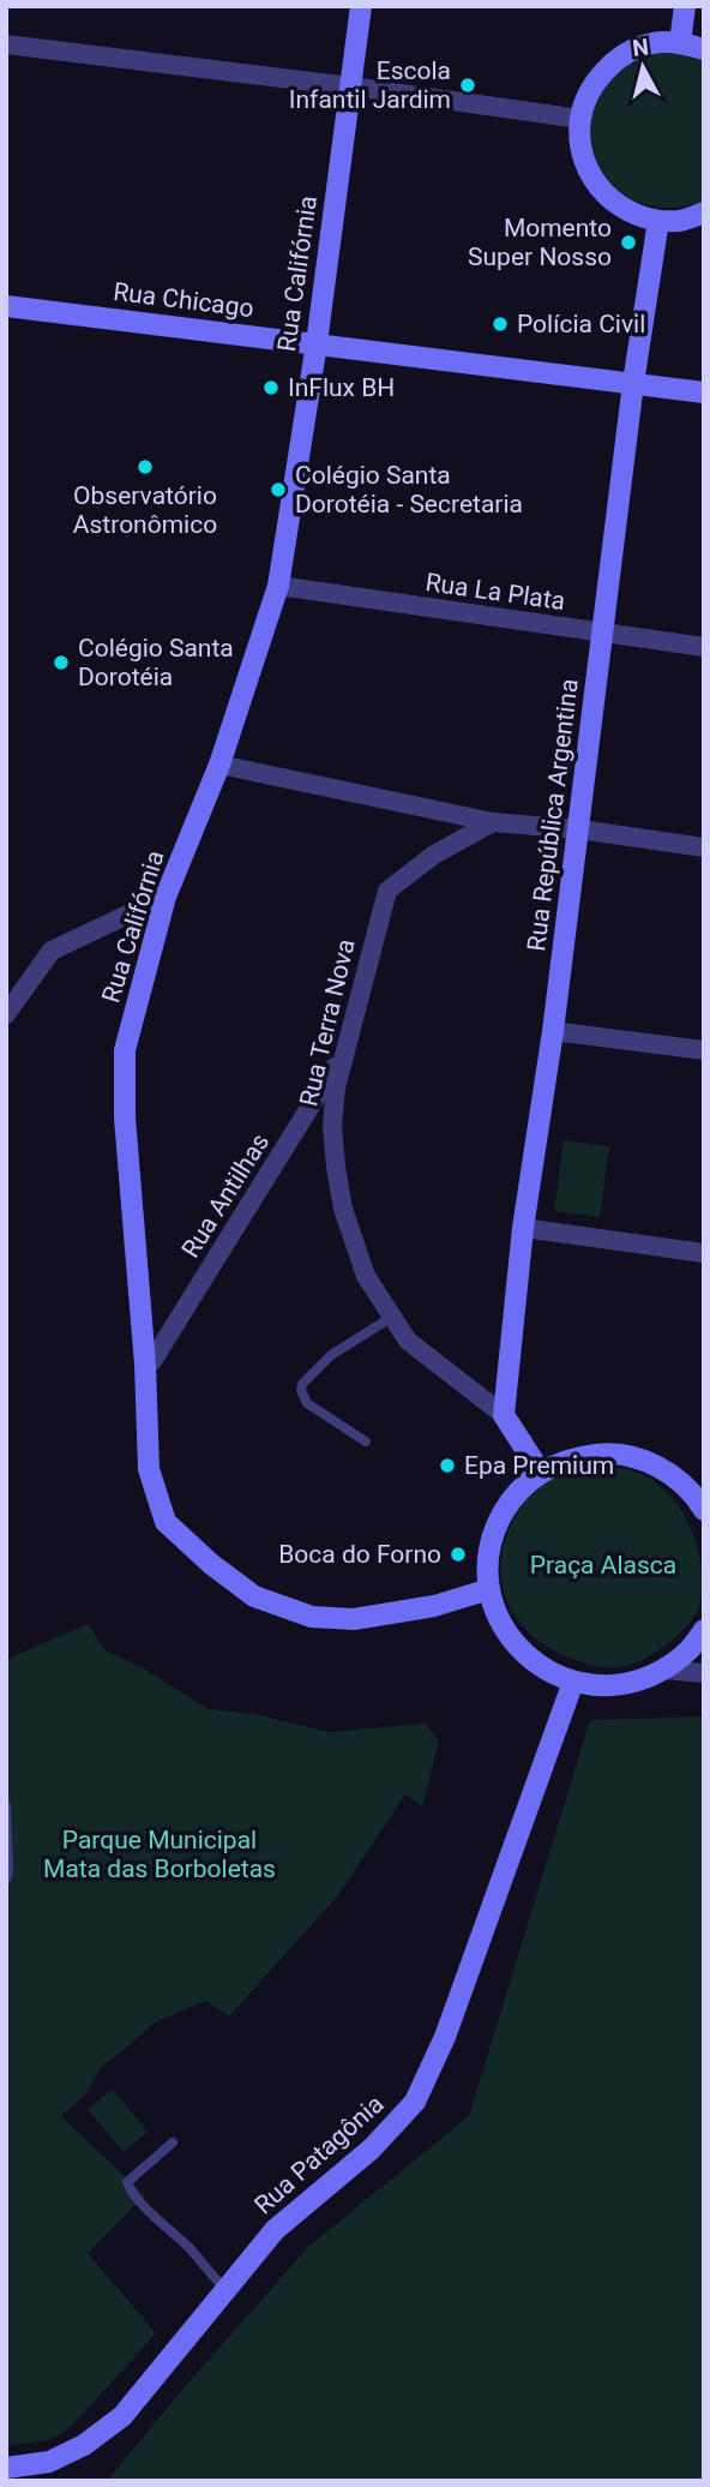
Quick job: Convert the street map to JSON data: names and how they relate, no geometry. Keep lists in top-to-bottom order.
{
  "streets": {
    "street": [
      "Rua Califórnia",
      "Rua Chicago",
      "Rua La Plata",
      "Rua República Argentina",
      "Rua Terra Nova",
      "Rua Antilhas",
      "Rua Patagônia"
    ]
  },
  "crossings": [
    ["Rua Califórnia", "Rua Chicago"],
    ["Rua Califórnia", "Rua La Plata"],
    ["Rua Califórnia", "Rua Antilhas"],
    ["Rua Chicago", "Rua República Argentina"],
    ["Rua La Plata", "Rua República Argentina"],
    ["Rua República Argentina", "Rua Terra Nova"],
    ["Rua Terra Nova", "Rua Antilhas"]
  ],
  "parks": ["Praça Alasca", "Parque Municipal Mata das Borboletas"],
  "places": [
    "Escola Infantil Jardim",
    "Momento Super Nosso",
    "Polícia Civil",
    "InFlux BH",
    "Observatório Astronômico",
    "Colégio Santa Dorotéia - Secretaria",
    "Colégio Santa Dorotéia",
    "Epa Premium",
    "Boca do Forno"
  ],
  "north": "top"
}
